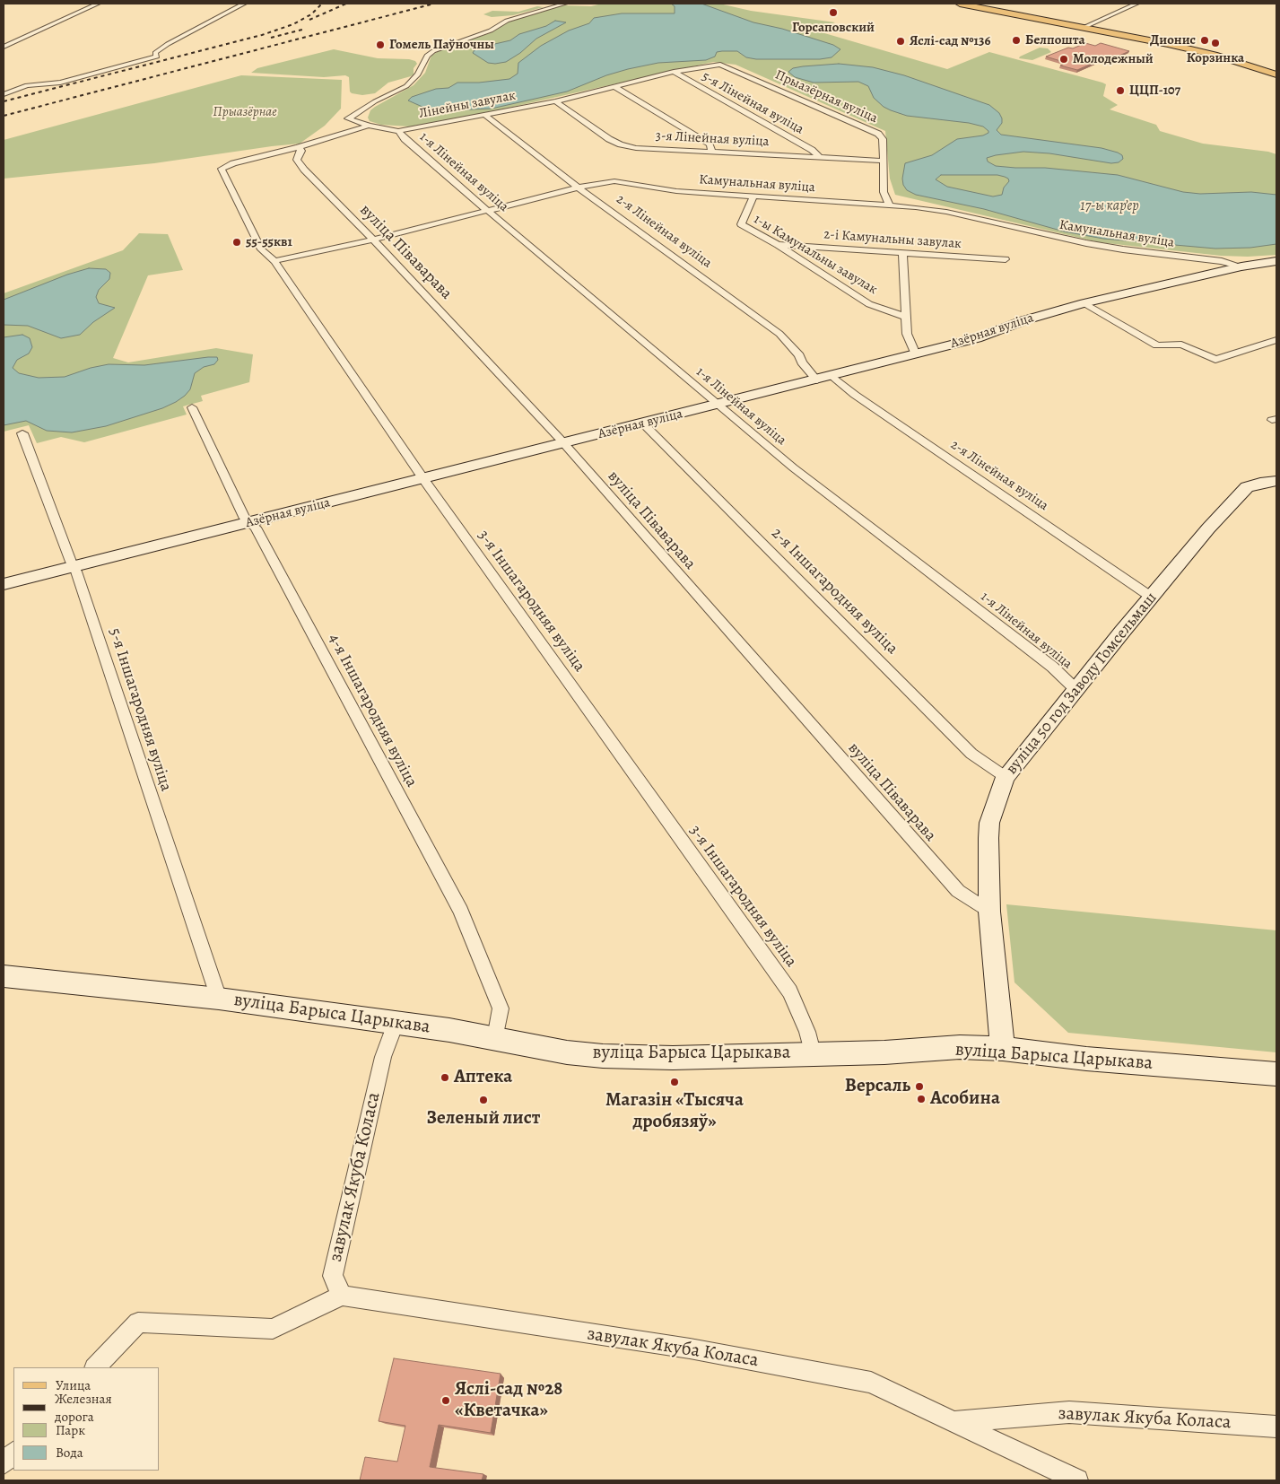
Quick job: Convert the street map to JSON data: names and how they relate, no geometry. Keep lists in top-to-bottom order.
{
  "streets": {
    "street": [
      "Прыазёрная вуліца",
      "5-я Лінейная вуліца",
      "Лінейны завулак",
      "3-я Лінейная вуліца",
      "1-я Лінейная вуліца",
      "Камунальная вуліца",
      "2-я Лінейная вуліца",
      "2-і Камунальны завулак",
      "вуліца Піваварава",
      "1-ы Камунальны завулак",
      "Азёрная вуліца",
      "2-я Іншагародняя вуліца",
      "3-я Іншагародняя вуліца",
      "вуліца 50 год Заводу Гомсельмаш",
      "5-я Іншагародняя вуліца",
      "4-я Іншагародняя вуліца",
      "вуліца Барыса Царыкава",
      "завулак Якуба Коласа"
    ]
  },
  "crossings": [
    ["Прыазёрная вуліца", "Лінейны завулак"],
    ["Прыазёрная вуліца", "3-я Лінейная вуліца"],
    ["Прыазёрная вуліца", "Камунальная вуліца"],
    ["5-я Лінейная вуліца", "Лінейны завулак"],
    ["5-я Лінейная вуліца", "3-я Лінейная вуліца"],
    ["Лінейны завулак", "3-я Лінейная вуліца"],
    ["Лінейны завулак", "1-я Лінейная вуліца"],
    ["Лінейны завулак", "2-я Лінейная вуліца"],
    ["Лінейны завулак", "вуліца Піваварава"],
    ["Лінейны завулак", "3-я Іншагародняя вуліца"],
    ["1-я Лінейная вуліца", "Камунальная вуліца"],
    ["1-я Лінейная вуліца", "Азёрная вуліца"],
    ["1-я Лінейная вуліца", "вуліца 50 год Заводу Гомсельмаш"],
    ["Камунальная вуліца", "2-я Лінейная вуліца"],
    ["Камунальная вуліца", "вуліца Піваварава"],
    ["Камунальная вуліца", "1-ы Камунальны завулак"],
    ["Камунальная вуліца", "Азёрная вуліца"],
    ["Камунальная вуліца", "3-я Іншагародняя вуліца"],
    ["2-я Лінейная вуліца", "Азёрная вуліца"],
    ["2-я Лінейная вуліца", "вуліца 50 год Заводу Гомсельмаш"],
    ["2-і Камунальны завулак", "1-ы Камунальны завулак"],
    ["вуліца Піваварава", "Азёрная вуліца"],
    ["вуліца Піваварава", "вуліца 50 год Заводу Гомсельмаш"],
    ["Азёрная вуліца", "2-я Іншагародняя вуліца"],
    ["Азёрная вуліца", "3-я Іншагародняя вуліца"],
    ["Азёрная вуліца", "5-я Іншагародняя вуліца"],
    ["Азёрная вуліца", "4-я Іншагародняя вуліца"],
    ["2-я Іншагародняя вуліца", "вуліца 50 год Заводу Гомсельмаш"],
    ["3-я Іншагародняя вуліца", "вуліца Барыса Царыкава"],
    ["вуліца 50 год Заводу Гомсельмаш", "вуліца Барыса Царыкава"],
    ["5-я Іншагародняя вуліца", "вуліца Барыса Царыкава"],
    ["4-я Іншагародняя вуліца", "вуліца Барыса Царыкава"],
    ["вуліца Барыса Царыкава", "завулак Якуба Коласа"]
  ],
  "water": ["17-ы кар’ер"],
  "parks": ["Прыазёрнае"],
  "places": [
    "Горсаповский",
    "Белпошта",
    "Дионис",
    "Яслі-сад №136",
    "Корзинка",
    "Гомель Паўночны",
    "Молодежный",
    "ЦЦП-107",
    "55-55кв1",
    "Аптека",
    "Магазін «Тысяча дробязяў»",
    "Версаль",
    "Асобина",
    "Зеленый лист",
    "Яслі-сад №28 «Кветачка»"
  ],
  "legend": [
    "Улица",
    "Железная дорога",
    "Парк",
    "Вода"
  ]
}
